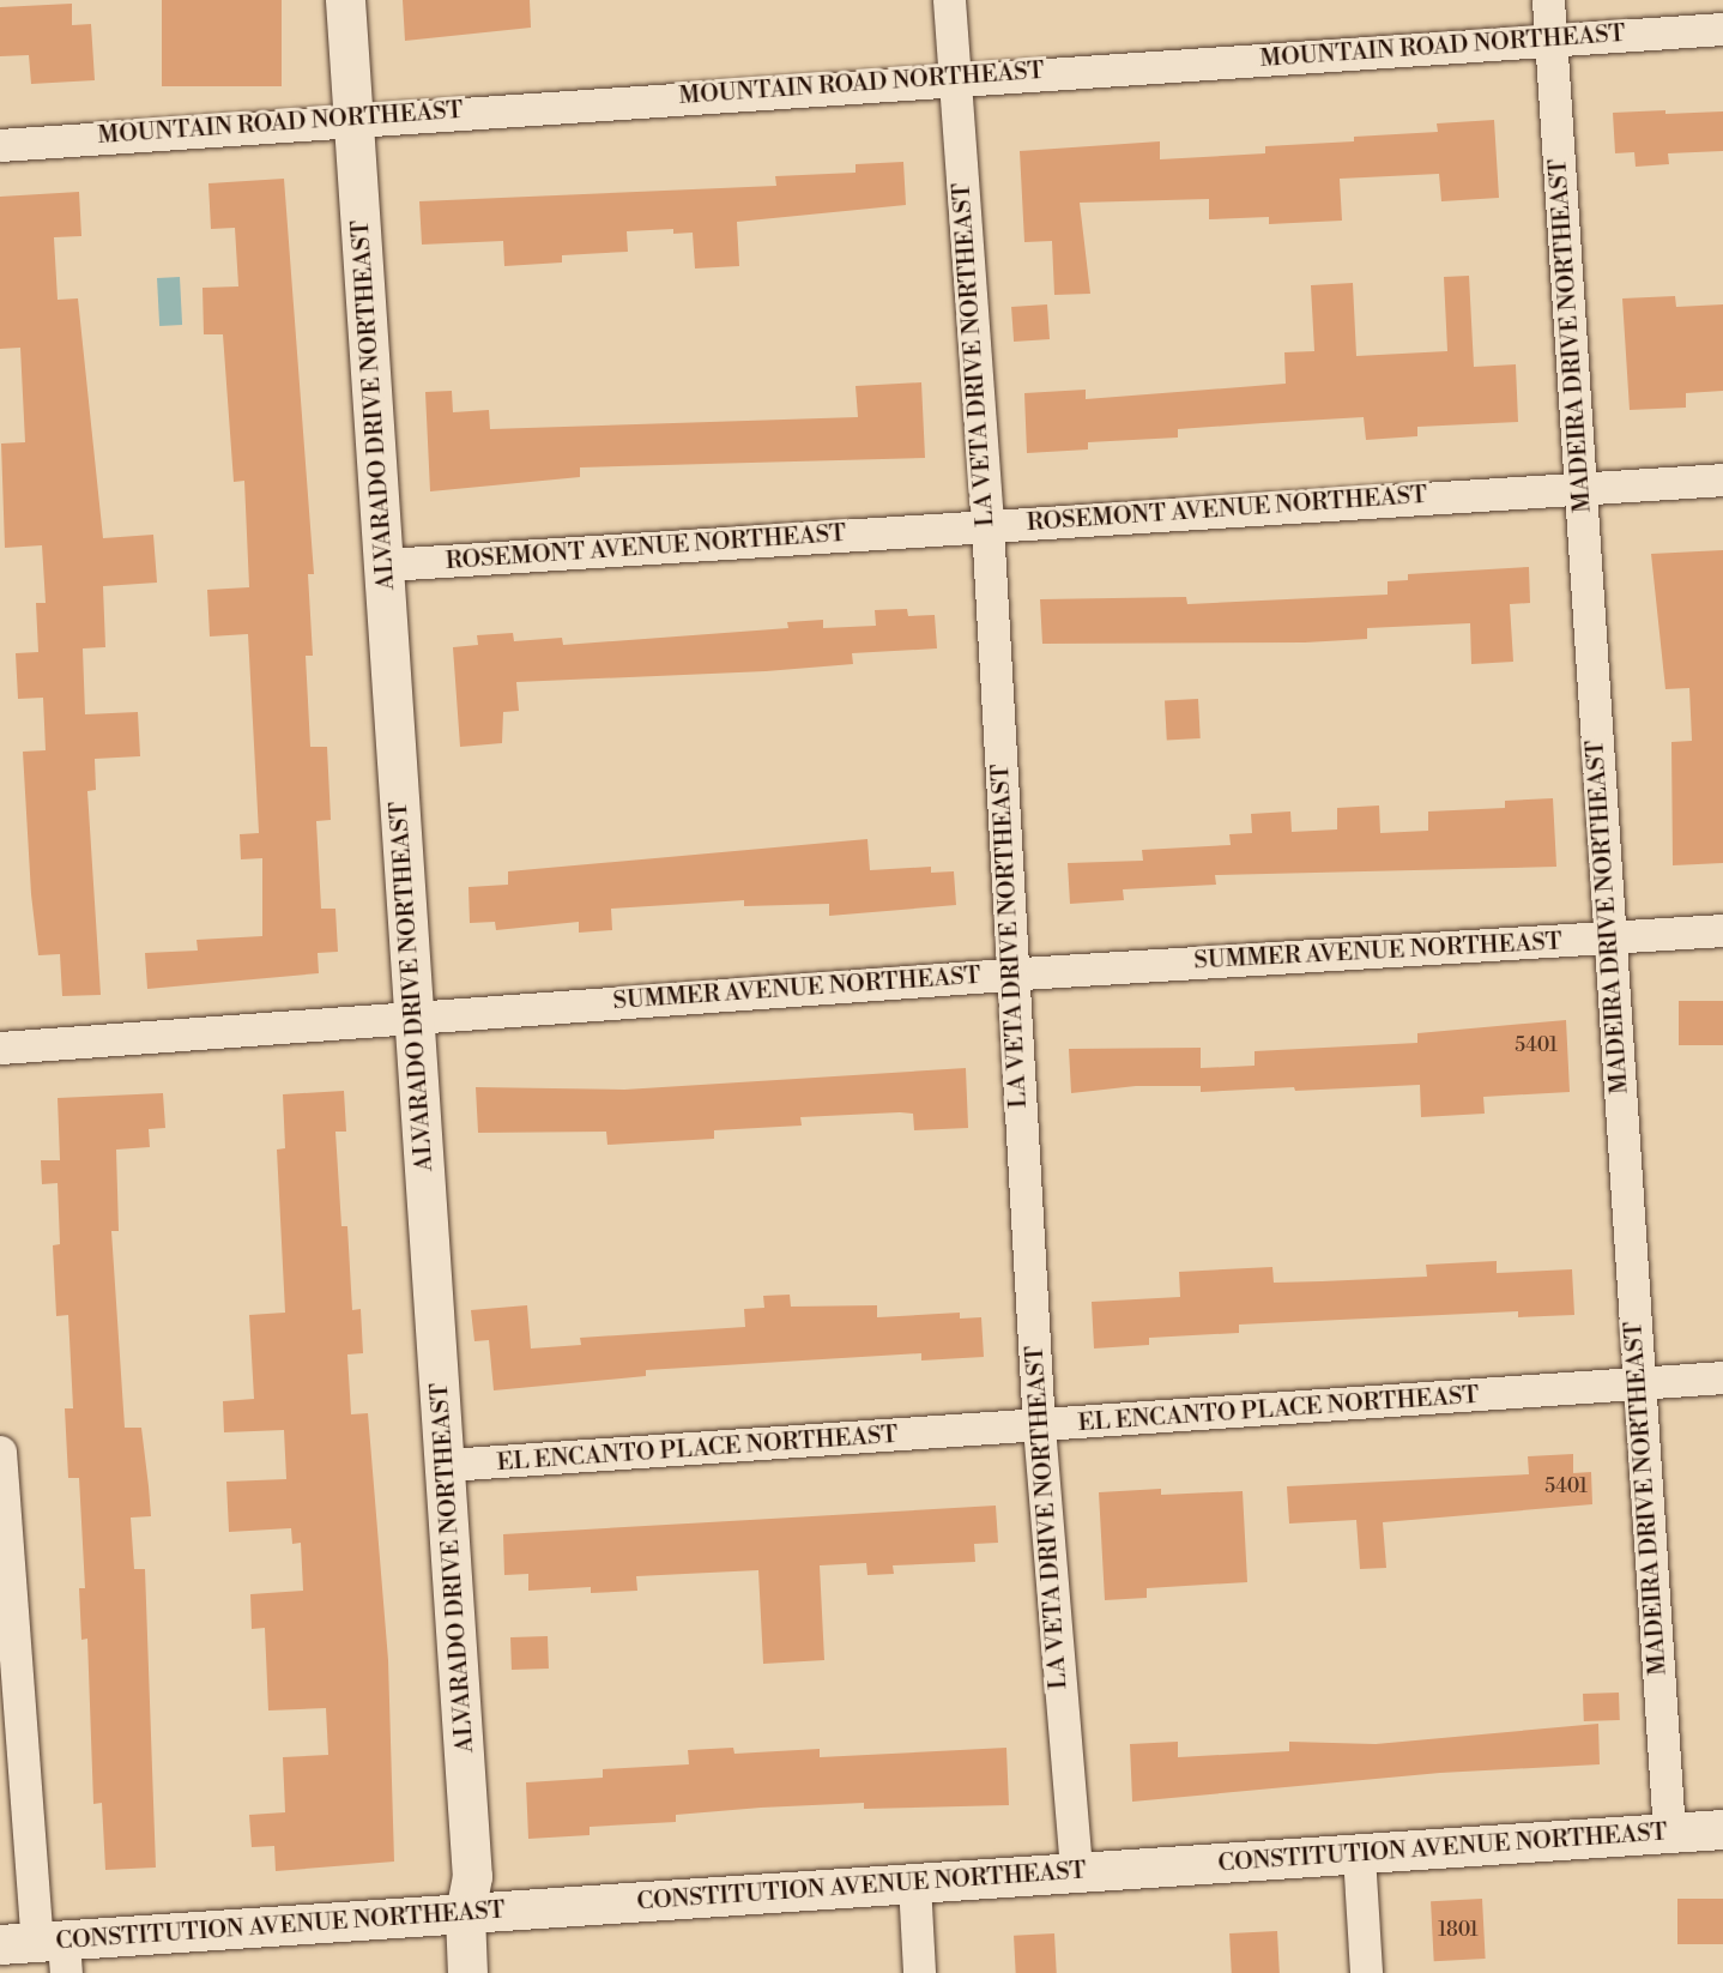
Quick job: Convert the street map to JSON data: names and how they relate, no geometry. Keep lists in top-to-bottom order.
{
  "streets": {
    "street": [
      "MOUNTAIN ROAD NORTHEAST",
      "MADEIRA DRIVE NORTHEAST",
      "LA VETA DRIVE NORTHEAST",
      "ALVARADO DRIVE NORTHEAST",
      "ROSEMONT AVENUE NORTHEAST",
      "SUMMER AVENUE NORTHEAST",
      "EL ENCANTO PLACE NORTHEAST",
      "CONSTITUTION AVENUE NORTHEAST"
    ]
  },
  "crossings": [
    ["MOUNTAIN ROAD NORTHEAST", "MADEIRA DRIVE NORTHEAST"],
    ["MOUNTAIN ROAD NORTHEAST", "LA VETA DRIVE NORTHEAST"],
    ["MOUNTAIN ROAD NORTHEAST", "ALVARADO DRIVE NORTHEAST"],
    ["MADEIRA DRIVE NORTHEAST", "ROSEMONT AVENUE NORTHEAST"],
    ["MADEIRA DRIVE NORTHEAST", "SUMMER AVENUE NORTHEAST"],
    ["MADEIRA DRIVE NORTHEAST", "EL ENCANTO PLACE NORTHEAST"],
    ["MADEIRA DRIVE NORTHEAST", "CONSTITUTION AVENUE NORTHEAST"],
    ["LA VETA DRIVE NORTHEAST", "ROSEMONT AVENUE NORTHEAST"],
    ["LA VETA DRIVE NORTHEAST", "SUMMER AVENUE NORTHEAST"],
    ["LA VETA DRIVE NORTHEAST", "EL ENCANTO PLACE NORTHEAST"],
    ["LA VETA DRIVE NORTHEAST", "CONSTITUTION AVENUE NORTHEAST"],
    ["ALVARADO DRIVE NORTHEAST", "ROSEMONT AVENUE NORTHEAST"],
    ["ALVARADO DRIVE NORTHEAST", "SUMMER AVENUE NORTHEAST"],
    ["ALVARADO DRIVE NORTHEAST", "EL ENCANTO PLACE NORTHEAST"],
    ["ALVARADO DRIVE NORTHEAST", "CONSTITUTION AVENUE NORTHEAST"]
  ],
  "house_numbers": ["5401", "5401", "1801"]
}
